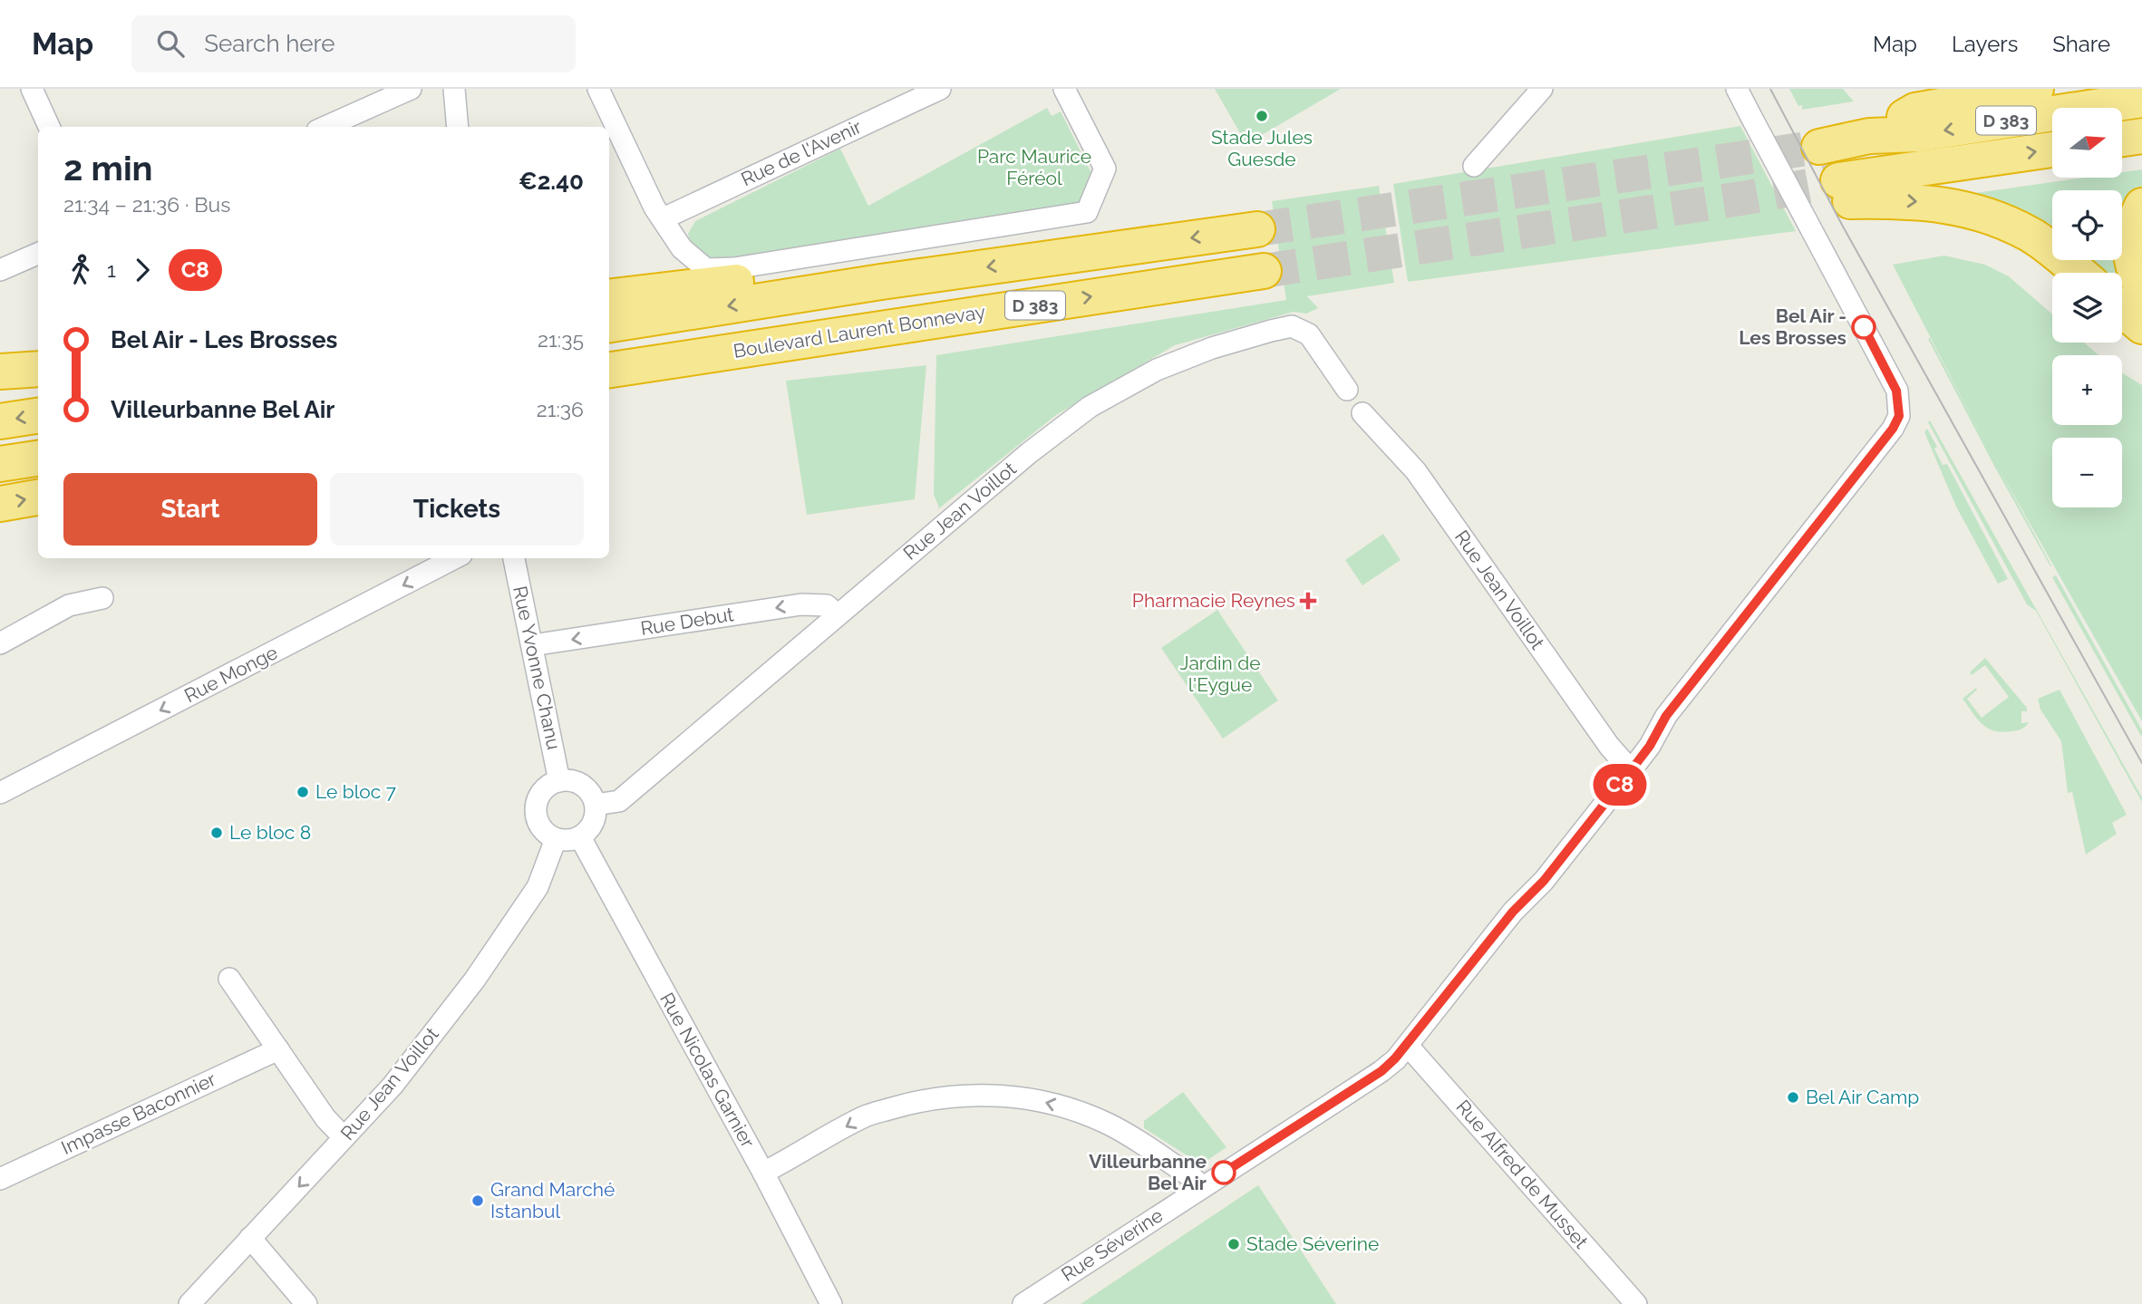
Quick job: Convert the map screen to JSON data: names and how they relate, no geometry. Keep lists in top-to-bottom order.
{
  "streets": {
    "highway": ["D 383", "Boulevard Laurent Bonnevay"],
    "street": [
      "Rue de l'Avenir",
      "Rue Jean Voillot",
      "Rue Debut",
      "Rue Yvonne Chanu",
      "Rue Monge",
      "Rue Nicolas Garnier",
      "Impasse Baconnier",
      "Rue Alfred de Musset",
      "Rue Séverine"
    ]
  },
  "crossings": [
    ["Rue Jean Voillot", "Rue Debut"],
    ["Rue Jean Voillot", "Rue Yvonne Chanu"],
    ["Rue Jean Voillot", "Rue Nicolas Garnier"],
    ["Rue Jean Voillot", "Rue Séverine"],
    ["Rue Debut", "Rue Yvonne Chanu"],
    ["Rue Yvonne Chanu", "Rue Nicolas Garnier"],
    ["Rue Alfred de Musset", "Rue Séverine"]
  ],
  "one_way": ["Rue Debut", "Rue Monge"],
  "parks": ["Parc Maurice Féréol", "Jardin de l'Eygue"],
  "places": {
    "other": [
      "Stade Jules Guesde",
      "Bel Air - Les Brosses",
      "Le bloc 7",
      "Le bloc 8",
      "Bel Air Camp",
      "Villeurbanne Bel Air",
      "Grand Marché Istanbul",
      "Stade Séverine"
    ],
    "health": ["Pharmacie Reynes"]
  },
  "lines": ["bus line C8"],
  "north": "right",
  "page": {
    "header": "Map",
    "search": "Search here",
    "nav": ["Map", "Layers", "Share"],
    "on_map": "C8",
    "map_buttons": ["+", "−"],
    "heading": ["2 min", "21:34 – 21:36 · Bus", "€2.40"],
    "legs": ["1", "C8"],
    "list": [
      {
        "name": "Bel Air - Les Brosses",
        "value": "21:35"
      },
      {
        "name": "Villeurbanne Bel Air",
        "value": "21:36"
      }
    ],
    "buttons": ["Start", "Tickets"]
  }
}
